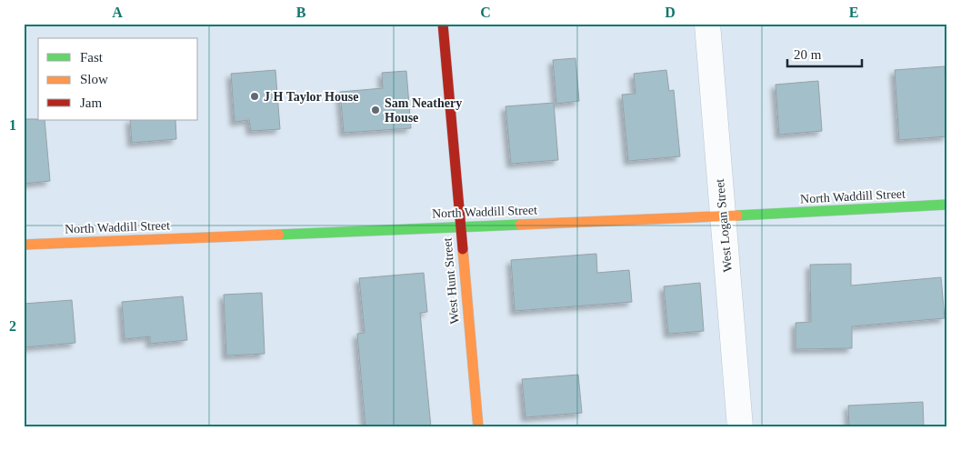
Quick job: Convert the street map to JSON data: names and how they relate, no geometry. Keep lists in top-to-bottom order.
{
  "streets": {
    "street": ["North Waddill Street", "West Logan Street", "West Hunt Street"]
  },
  "crossings": [
    ["North Waddill Street", "West Logan Street"],
    ["North Waddill Street", "West Hunt Street"]
  ],
  "places": ["J H Taylor House", "Sam Neathery House"],
  "legend": ["Fast", "Slow", "Jam"],
  "scale_bar": "20 m",
  "grid": {
    "columns": [
      "A",
      "B",
      "C",
      "D",
      "E"
    ],
    "rows": ["1", "2"]
  }
}
